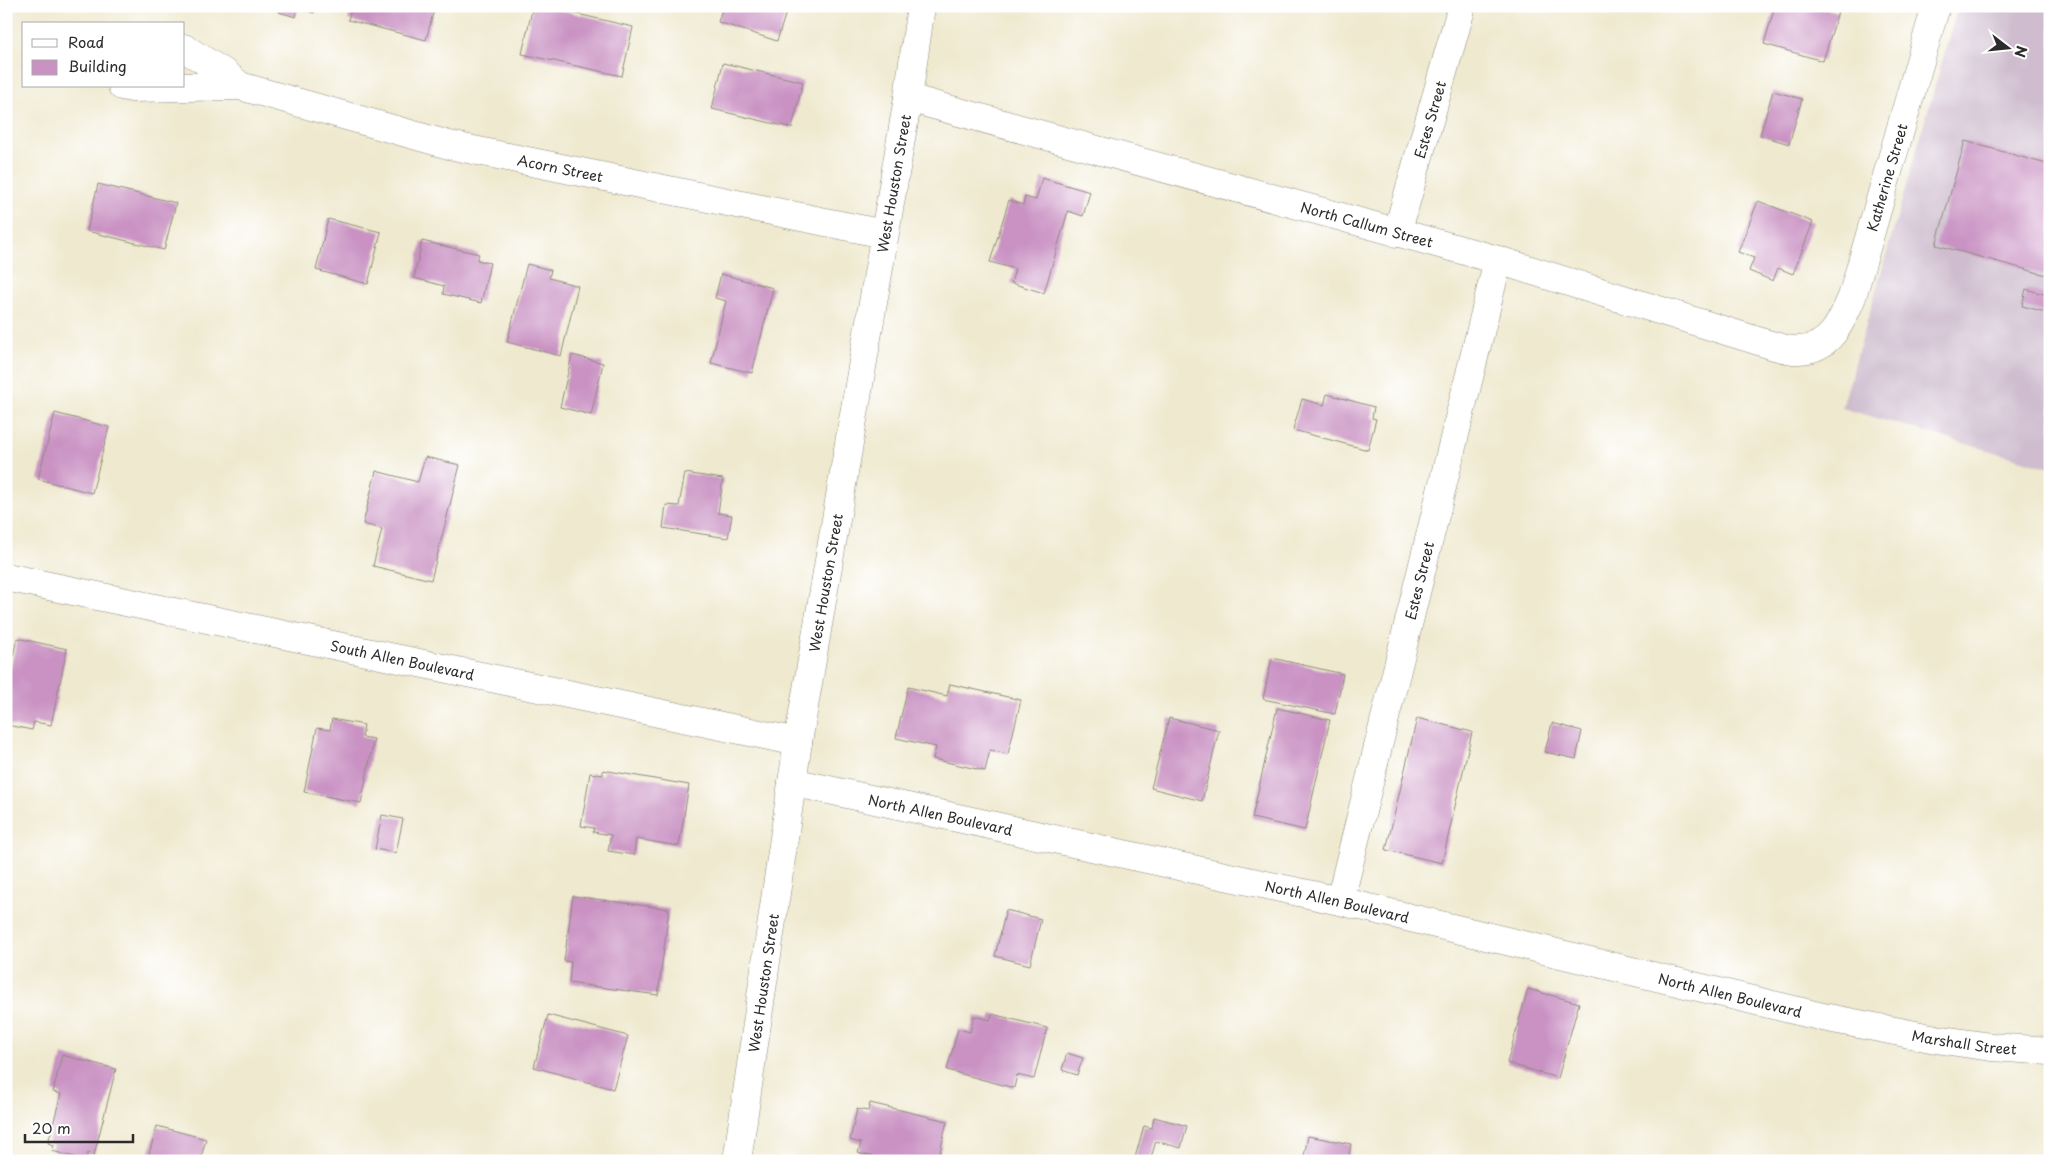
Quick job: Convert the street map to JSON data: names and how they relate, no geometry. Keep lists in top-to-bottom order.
{
  "streets": {
    "street": [
      "Estes Street",
      "Acorn Street",
      "Katherine Street",
      "West Houston Street",
      "North Callum Street",
      "South Allen Boulevard",
      "North Allen Boulevard",
      "Marshall Street"
    ]
  },
  "crossings": [
    ["Estes Street", "North Callum Street"],
    ["Estes Street", "North Allen Boulevard"],
    ["Acorn Street", "West Houston Street"],
    ["Katherine Street", "North Callum Street"],
    ["West Houston Street", "North Callum Street"],
    ["West Houston Street", "South Allen Boulevard"],
    ["West Houston Street", "North Allen Boulevard"],
    ["North Allen Boulevard", "Marshall Street"]
  ],
  "legend": ["Road", "Building"],
  "scale_bar": "20 m",
  "north": "right"
}
